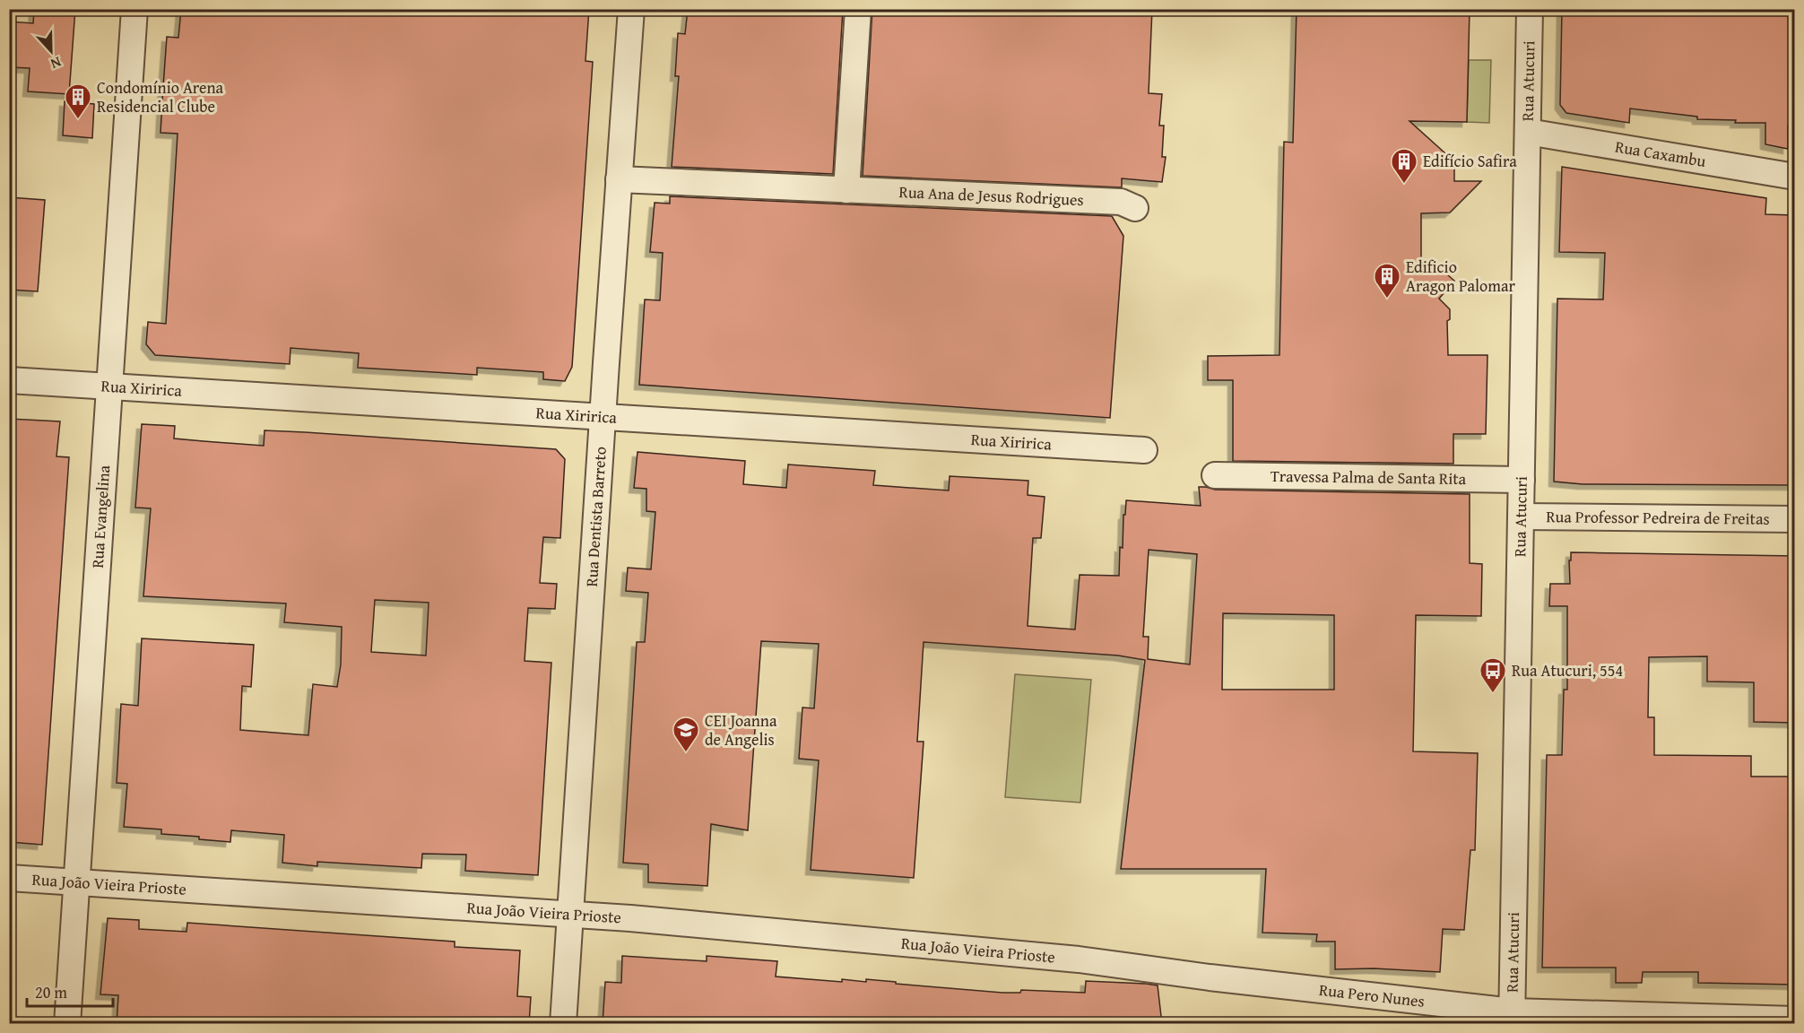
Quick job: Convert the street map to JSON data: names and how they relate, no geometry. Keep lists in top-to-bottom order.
{
  "streets": {
    "street": [
      "Rua Atucuri",
      "Rua Caxambu",
      "Rua Ana de Jesus Rodrigues",
      "Rua Xiririca",
      "Travessa Palma de Santa Rita",
      "Rua Evangelina",
      "Rua Dentista Barreto",
      "Rua Professor Pedreira de Freitas",
      "Rua João Vieira Prioste",
      "Rua Pero Nunes"
    ]
  },
  "crossings": [
    ["Rua Atucuri", "Rua Caxambu"],
    ["Rua Atucuri", "Travessa Palma de Santa Rita"],
    ["Rua Atucuri", "Rua Professor Pedreira de Freitas"],
    ["Rua Atucuri", "Rua Pero Nunes"],
    ["Rua Ana de Jesus Rodrigues", "Rua Dentista Barreto"],
    ["Rua Xiririca", "Rua Evangelina"],
    ["Rua Xiririca", "Rua Dentista Barreto"],
    ["Rua Evangelina", "Rua João Vieira Prioste"],
    ["Rua Dentista Barreto", "Rua João Vieira Prioste"],
    ["Rua João Vieira Prioste", "Rua Pero Nunes"]
  ],
  "places": {
    "building": ["Condomínio Arena Residencial Clube", "Edifício Safira", "Edificio Aragon Palomar"],
    "bus stop": ["Rua Atucuri, 554"],
    "school or university": ["CEI Joanna de Angelis"]
  },
  "scale_bar": "20 m",
  "north": "bottom"
}
